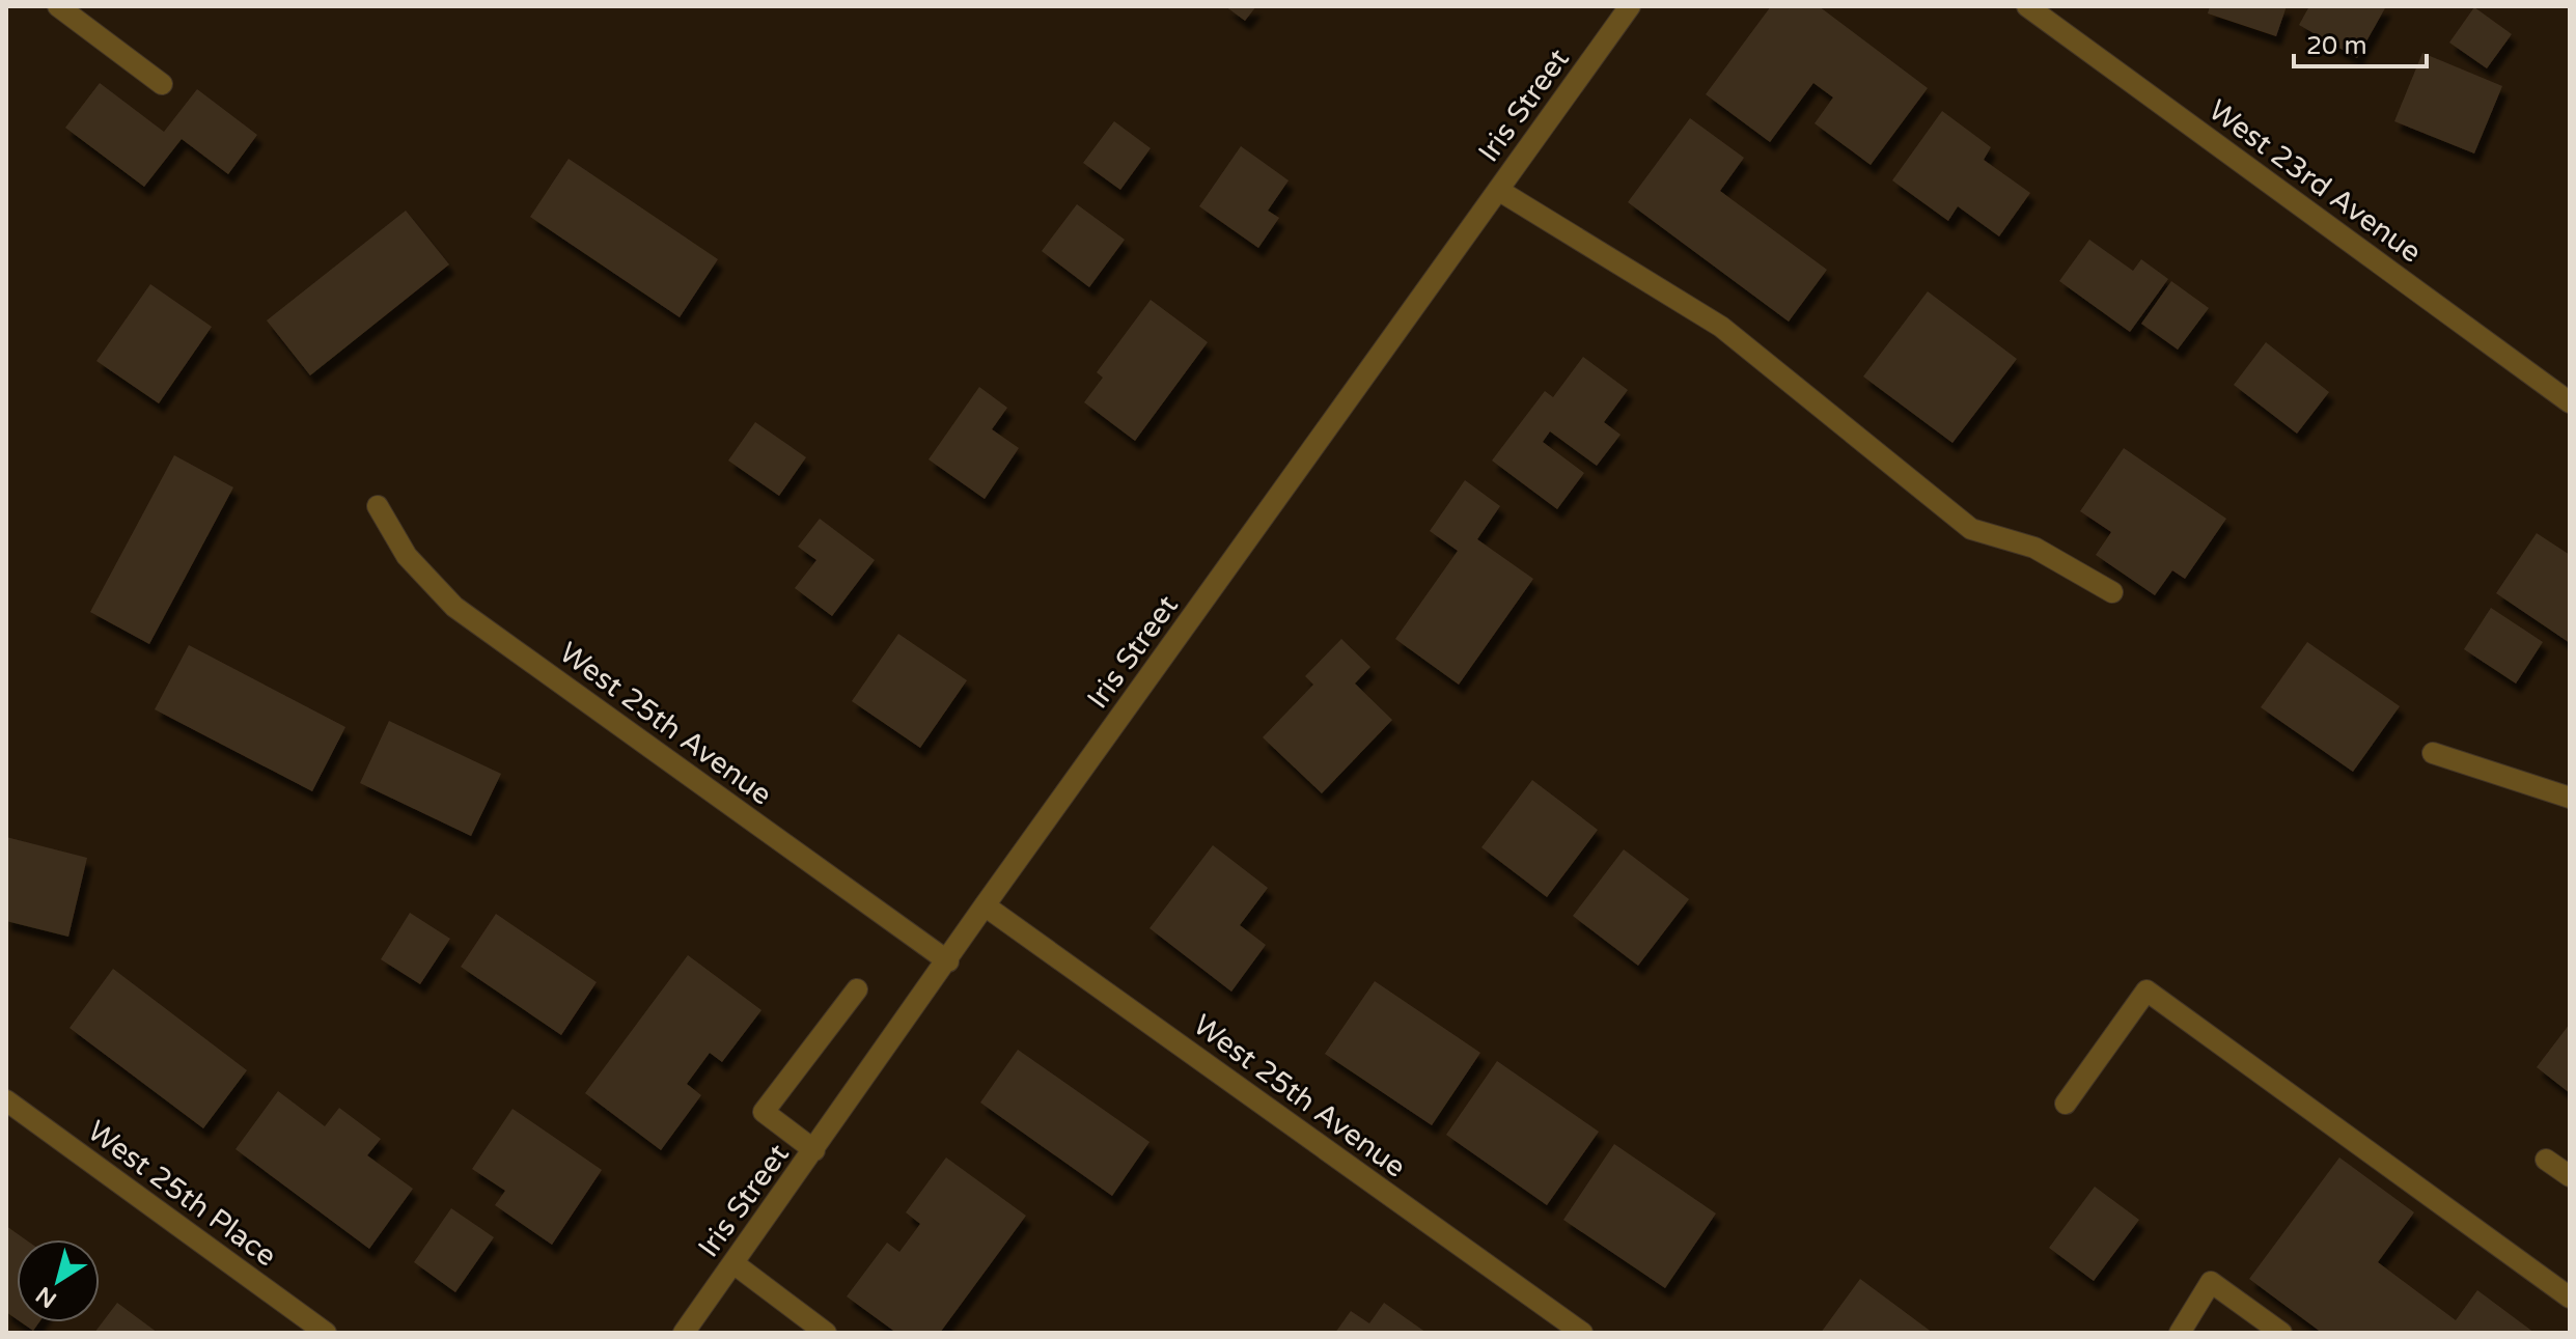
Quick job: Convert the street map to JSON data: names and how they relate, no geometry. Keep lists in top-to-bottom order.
{
  "streets": {
    "street": [
      "Iris Street",
      "West 23rd Avenue",
      "West 25th Avenue",
      "West 25th Place"
    ]
  },
  "crossings": [
    ["Iris Street", "West 25th Avenue"]
  ],
  "scale_bar": "20 m",
  "north": "bottom left"
}
